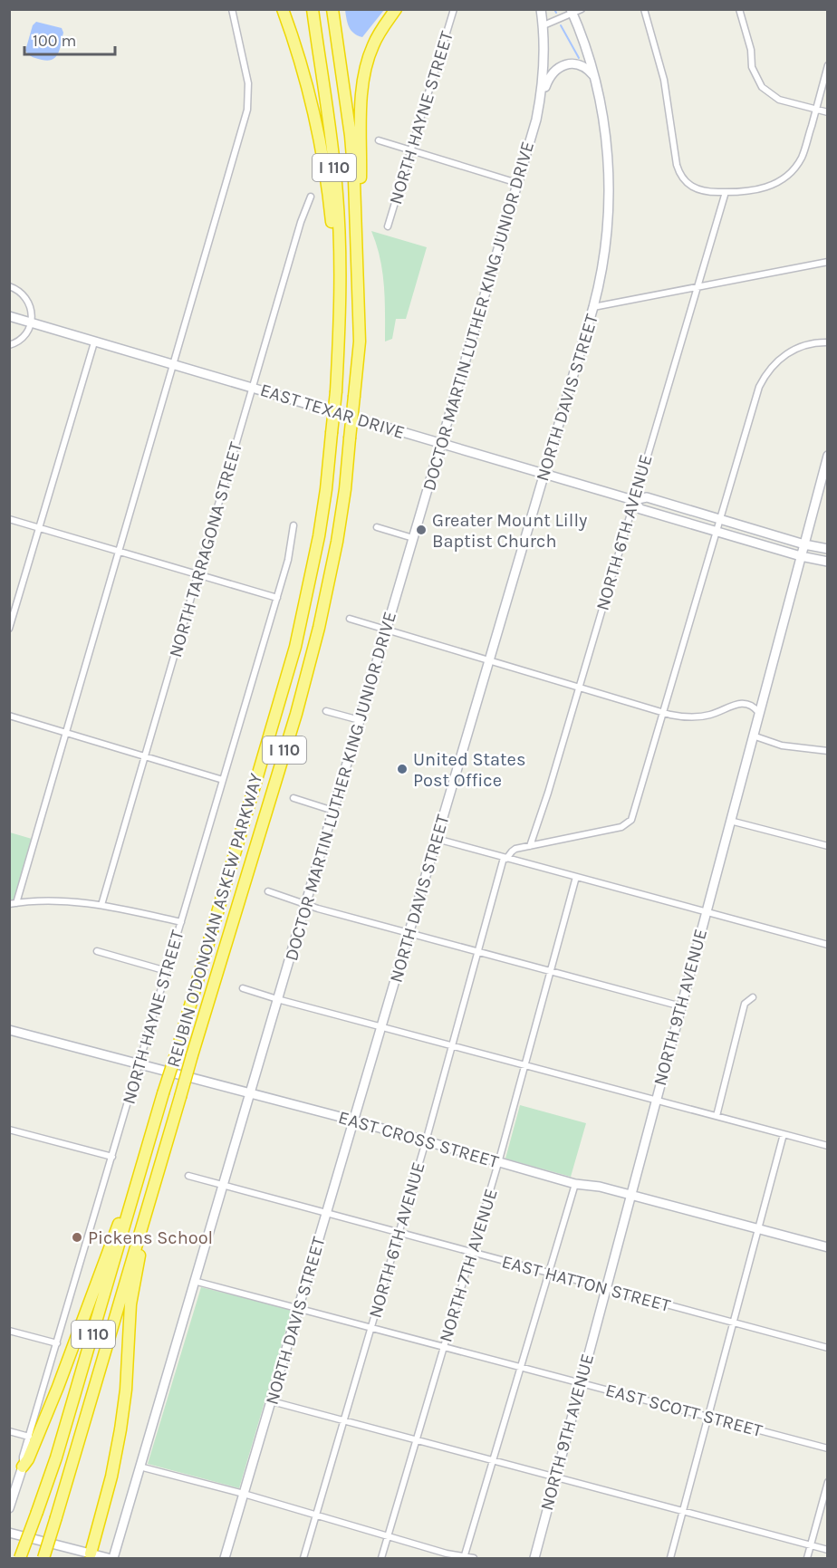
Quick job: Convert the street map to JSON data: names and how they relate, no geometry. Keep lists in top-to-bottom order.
{
  "streets": {
    "highway": ["I 110", "REUBIN O'DONOVAN ASKEW PARKWAY"],
    "main road": [
      "NORTH HAYNE STREET",
      "DOCTOR MARTIN LUTHER KING JUNIOR DRIVE",
      "NORTH DAVIS STREET",
      "EAST TEXAR DRIVE",
      "NORTH 9TH AVENUE",
      "EAST CROSS STREET"
    ],
    "street": [
      "NORTH 6TH AVENUE",
      "NORTH TARRAGONA STREET",
      "NORTH 7TH AVENUE",
      "EAST HATTON STREET",
      "EAST SCOTT STREET"
    ]
  },
  "crossings": [
    ["NORTH HAYNE STREET", "EAST CROSS STREET"],
    ["DOCTOR MARTIN LUTHER KING JUNIOR DRIVE", "EAST TEXAR DRIVE"],
    ["DOCTOR MARTIN LUTHER KING JUNIOR DRIVE", "EAST CROSS STREET"],
    ["DOCTOR MARTIN LUTHER KING JUNIOR DRIVE", "EAST HATTON STREET"],
    ["DOCTOR MARTIN LUTHER KING JUNIOR DRIVE", "EAST SCOTT STREET"],
    ["NORTH DAVIS STREET", "EAST TEXAR DRIVE"],
    ["NORTH DAVIS STREET", "EAST CROSS STREET"],
    ["NORTH DAVIS STREET", "EAST HATTON STREET"],
    ["NORTH DAVIS STREET", "EAST SCOTT STREET"],
    ["EAST TEXAR DRIVE", "NORTH 6TH AVENUE"],
    ["EAST TEXAR DRIVE", "NORTH TARRAGONA STREET"],
    ["EAST TEXAR DRIVE", "NORTH 9TH AVENUE"],
    ["NORTH 6TH AVENUE", "EAST CROSS STREET"],
    ["NORTH 6TH AVENUE", "EAST HATTON STREET"],
    ["NORTH 6TH AVENUE", "EAST SCOTT STREET"],
    ["NORTH 9TH AVENUE", "EAST CROSS STREET"],
    ["NORTH 9TH AVENUE", "EAST HATTON STREET"],
    ["NORTH 9TH AVENUE", "EAST SCOTT STREET"],
    ["EAST CROSS STREET", "NORTH 7TH AVENUE"],
    ["NORTH 7TH AVENUE", "EAST HATTON STREET"],
    ["NORTH 7TH AVENUE", "EAST SCOTT STREET"]
  ],
  "places": ["Greater Mount Lilly Baptist Church", "United States Post Office", "Pickens School"],
  "scale_bar": "100 m"
}
